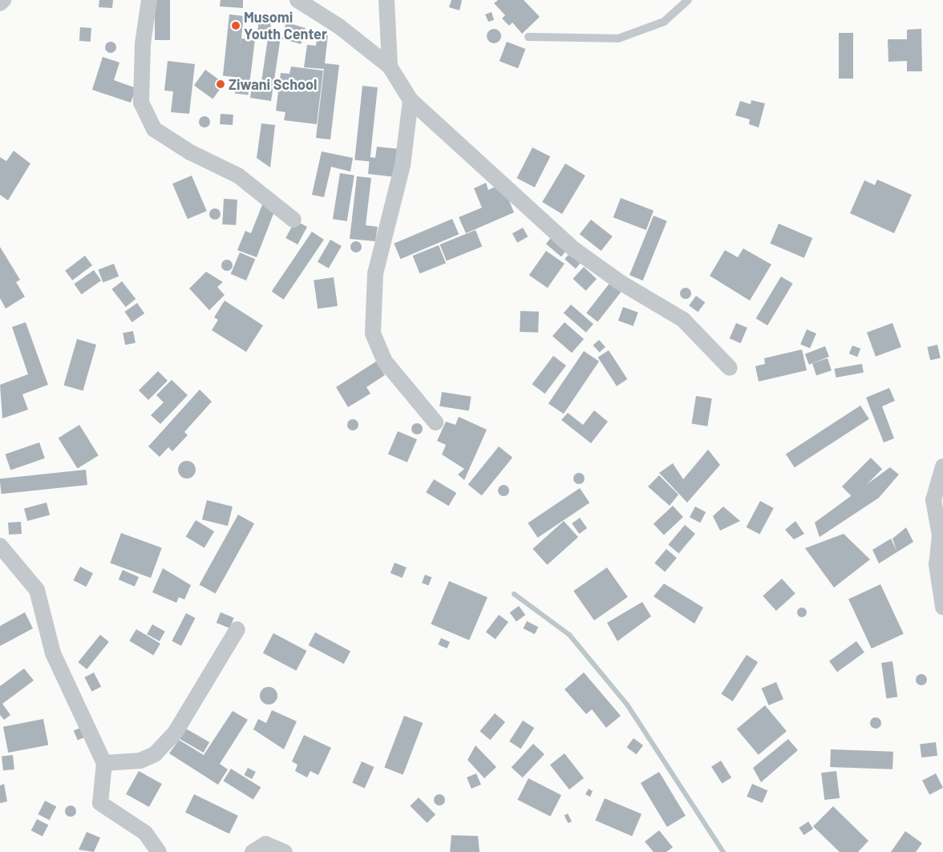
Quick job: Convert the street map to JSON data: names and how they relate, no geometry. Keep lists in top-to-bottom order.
{
  "places": ["Musomi Youth Center", "Ziwani School"]
}
